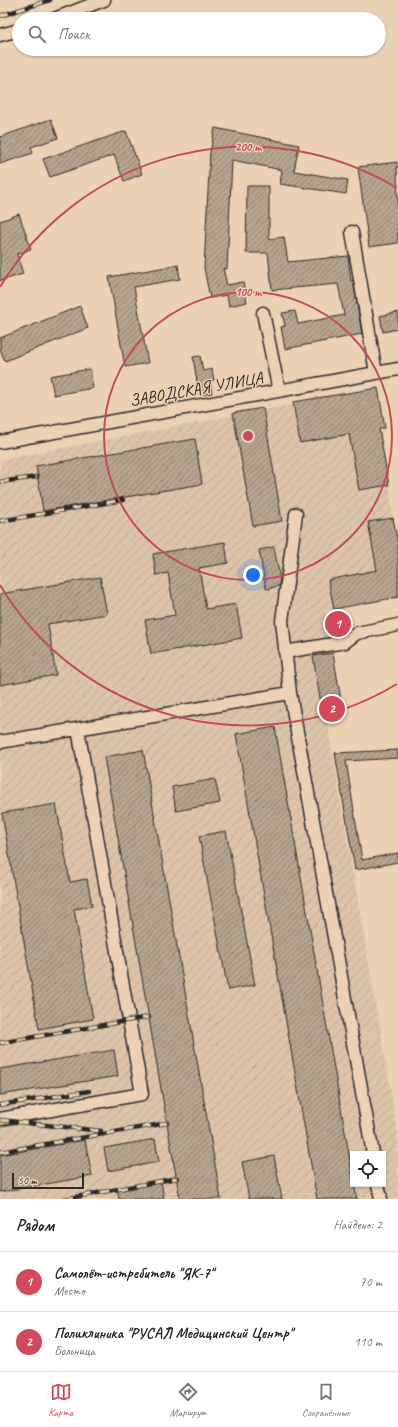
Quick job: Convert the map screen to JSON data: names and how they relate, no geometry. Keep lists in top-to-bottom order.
{
  "streets": {
    "street": ["ЗАВОДСКАЯ УЛИЦА"]
  },
  "scale_bar": "50 m",
  "page": {
    "search": "Поиск",
    "pins": ["1", "2"],
    "scale": "50 m",
    "heading": ["Рядом", "Найдено: 2"],
    "list": [
      {
        "mark": "1",
        "name": "Самолёт-истребитель \"ЯК-7\"",
        "note": "Место",
        "value": "70 m"
      },
      {
        "mark": "2",
        "name": "Поликлиника \"РУСАЛ Медицинский Центр\"",
        "note": "Больница",
        "value": "110 m"
      }
    ],
    "nav": ["Карта", "Маршрут", "Сохранённые"]
  },
  "rings": ["200 m", "100 m"]
}
